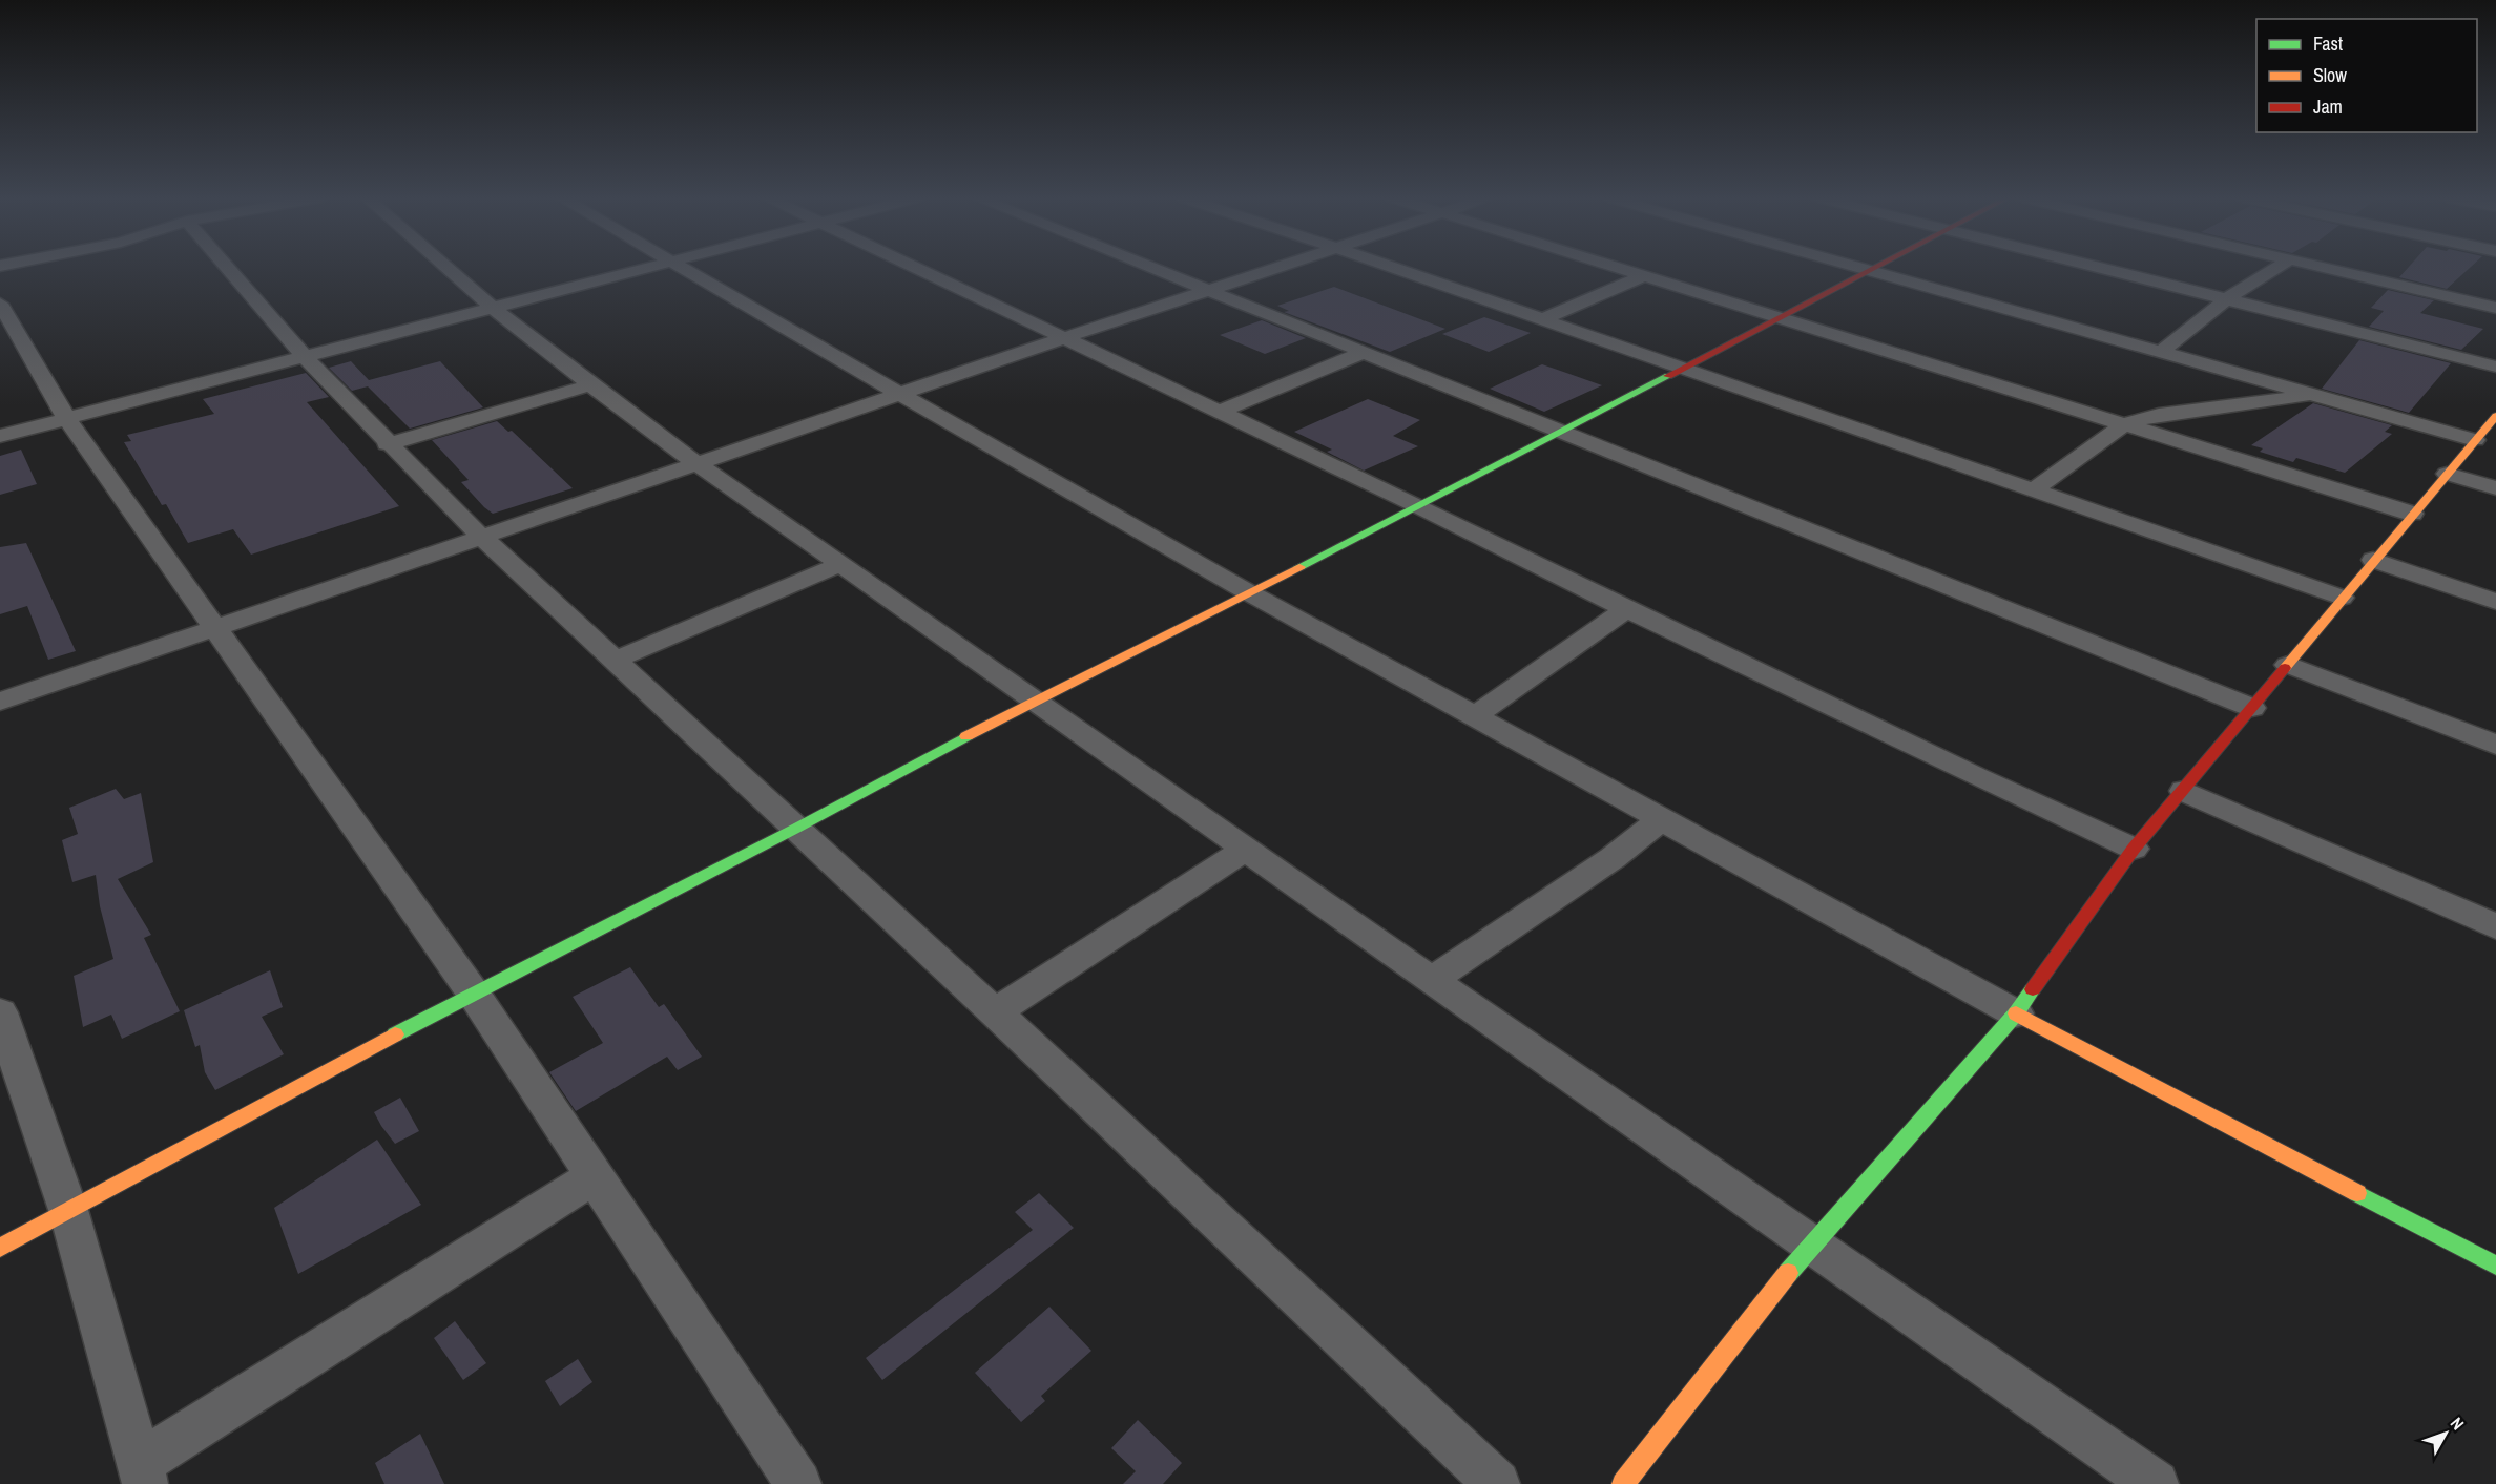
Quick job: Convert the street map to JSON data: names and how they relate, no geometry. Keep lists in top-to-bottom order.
{
  "legend": ["Fast", "Slow", "Jam"],
  "north": "top right"
}
